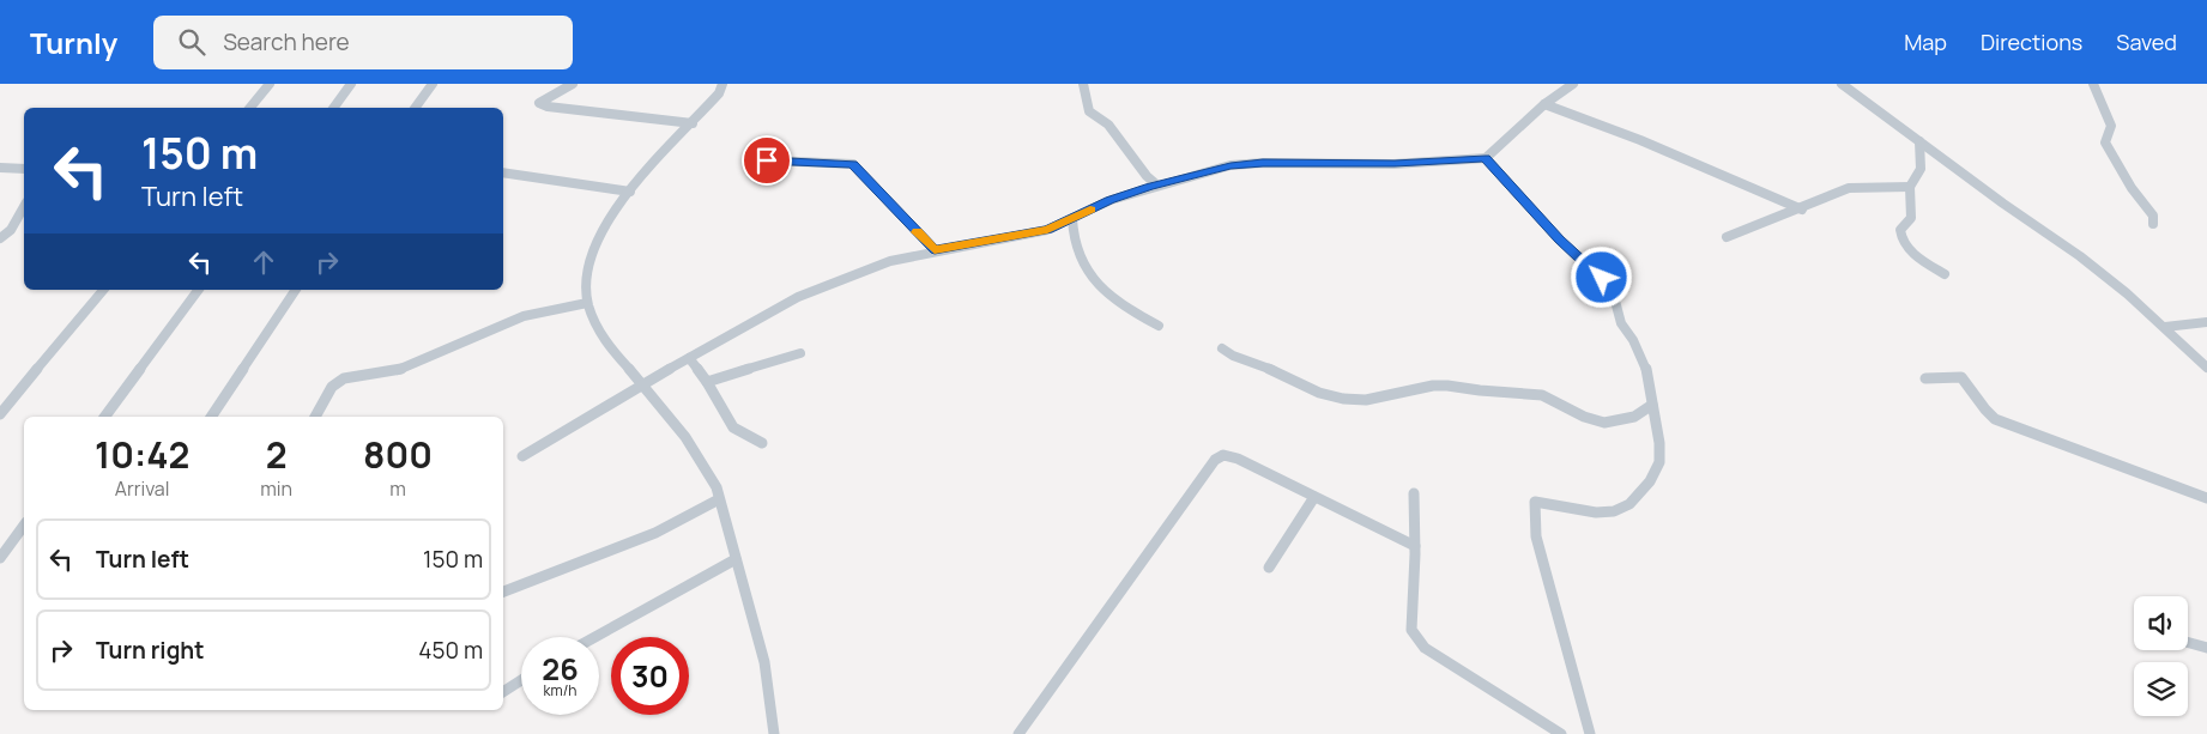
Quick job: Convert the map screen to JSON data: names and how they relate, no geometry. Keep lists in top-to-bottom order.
{
  "page": {
    "header": "Turnly",
    "search": "Search here",
    "nav": ["Map", "Directions", "Saved"],
    "turn": ["150 m", "Turn left"],
    "eta": [
      "10:42",
      "Arrival",
      "2",
      "min",
      "800",
      "m"
    ],
    "list": [
      {
        "name": "Turn left",
        "value": "150 m"
      },
      {
        "name": "Turn right",
        "value": "450 m"
      }
    ],
    "speed": "26 km/h",
    "limit": "30"
  }
}
